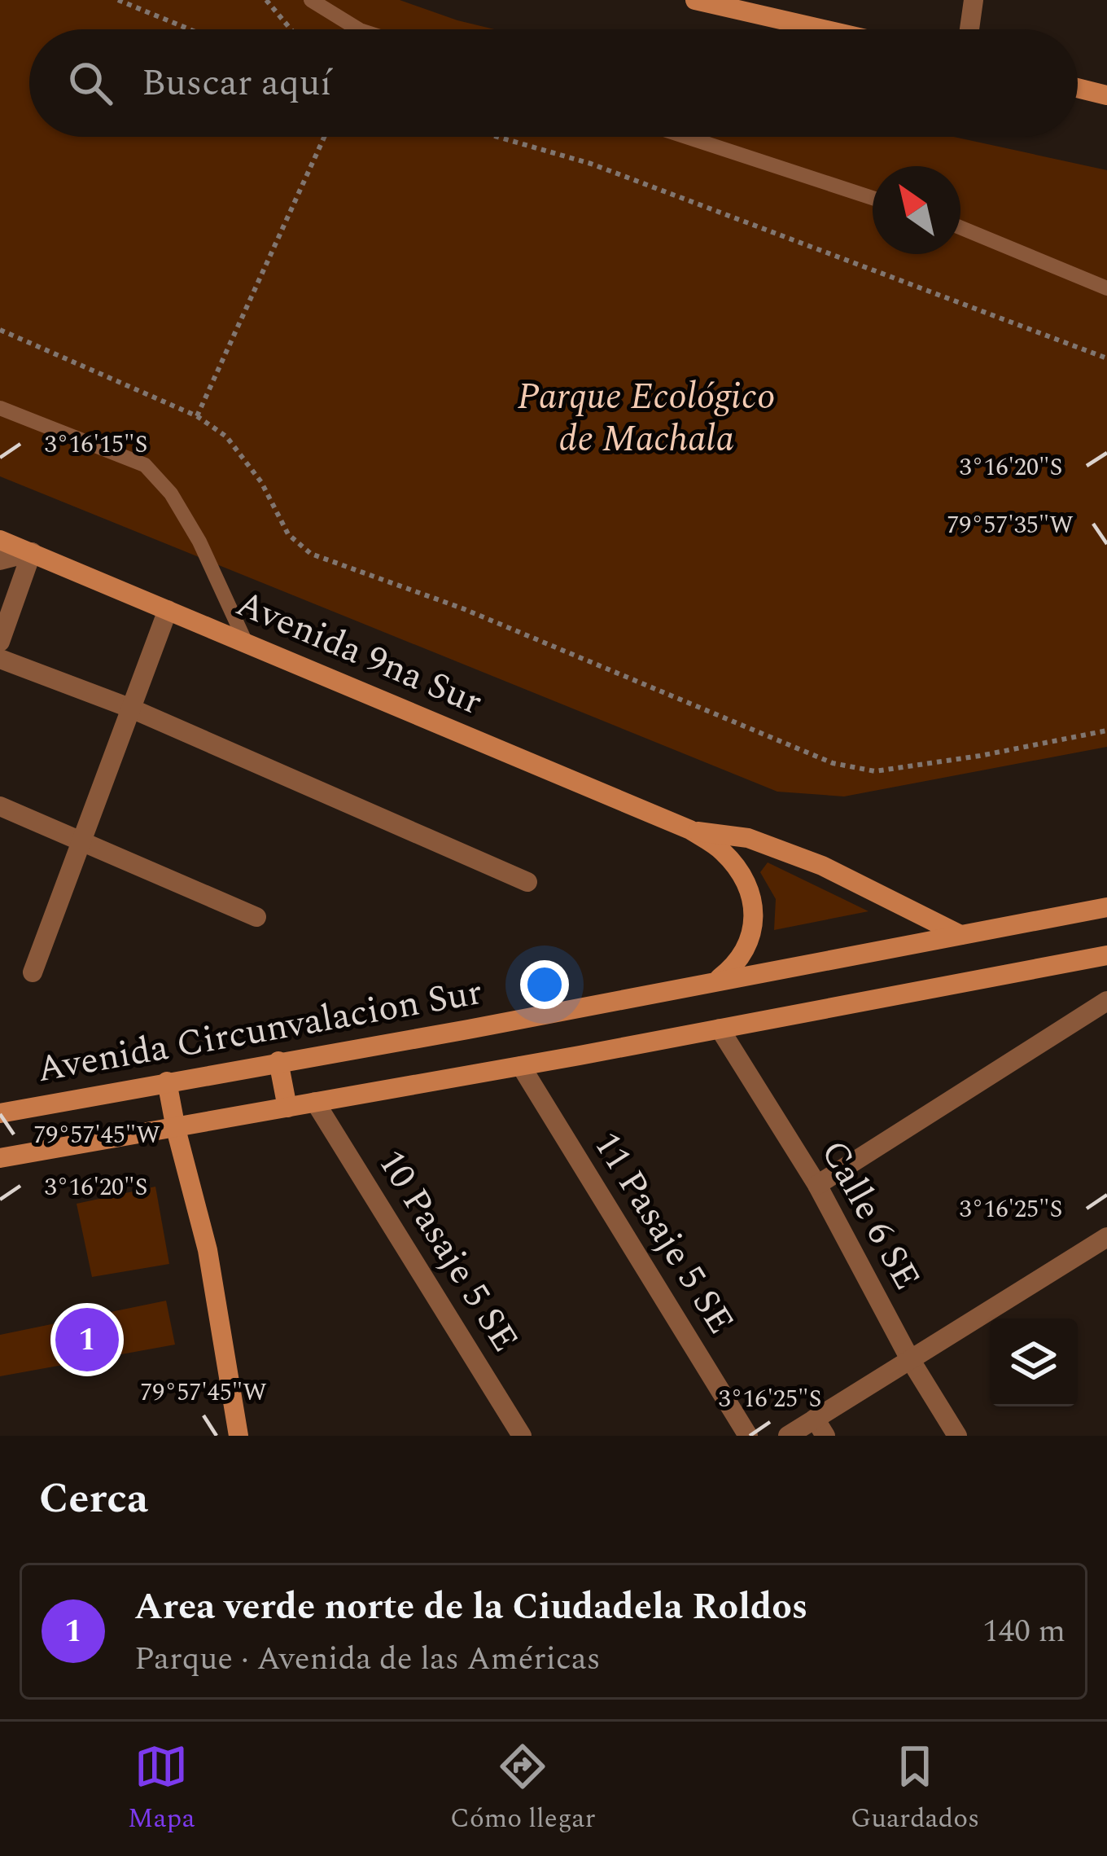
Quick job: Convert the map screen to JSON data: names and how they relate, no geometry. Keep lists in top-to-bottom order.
{
  "streets": {
    "main road": ["Avenida 9na Sur", "Avenida Circunvalacion Sur"],
    "street": ["Calle 6 SE", "11 Pasaje 5 SE", "10 Pasaje 5 SE"]
  },
  "crossings": [
    ["Avenida 9na Sur", "Avenida Circunvalacion Sur"]
  ],
  "parks": ["Parque Ecológico de Machala"],
  "north": "top left",
  "page": {
    "search": "Buscar aquí",
    "pins": "1",
    "heading": "Cerca",
    "list": [
      {
        "mark": "1",
        "name": "Area verde norte de la Ciudadela Roldos",
        "note": "Parque · Avenida de las Américas",
        "value": "140 m"
      }
    ],
    "nav": ["Mapa", "Cómo llegar", "Guardados"]
  },
  "coordinates": [
    "3°16'15\"S",
    "3°16'20\"S",
    "79°57'35\"W",
    "79°57'45\"W",
    "3°16'25\"S"
  ]
}
